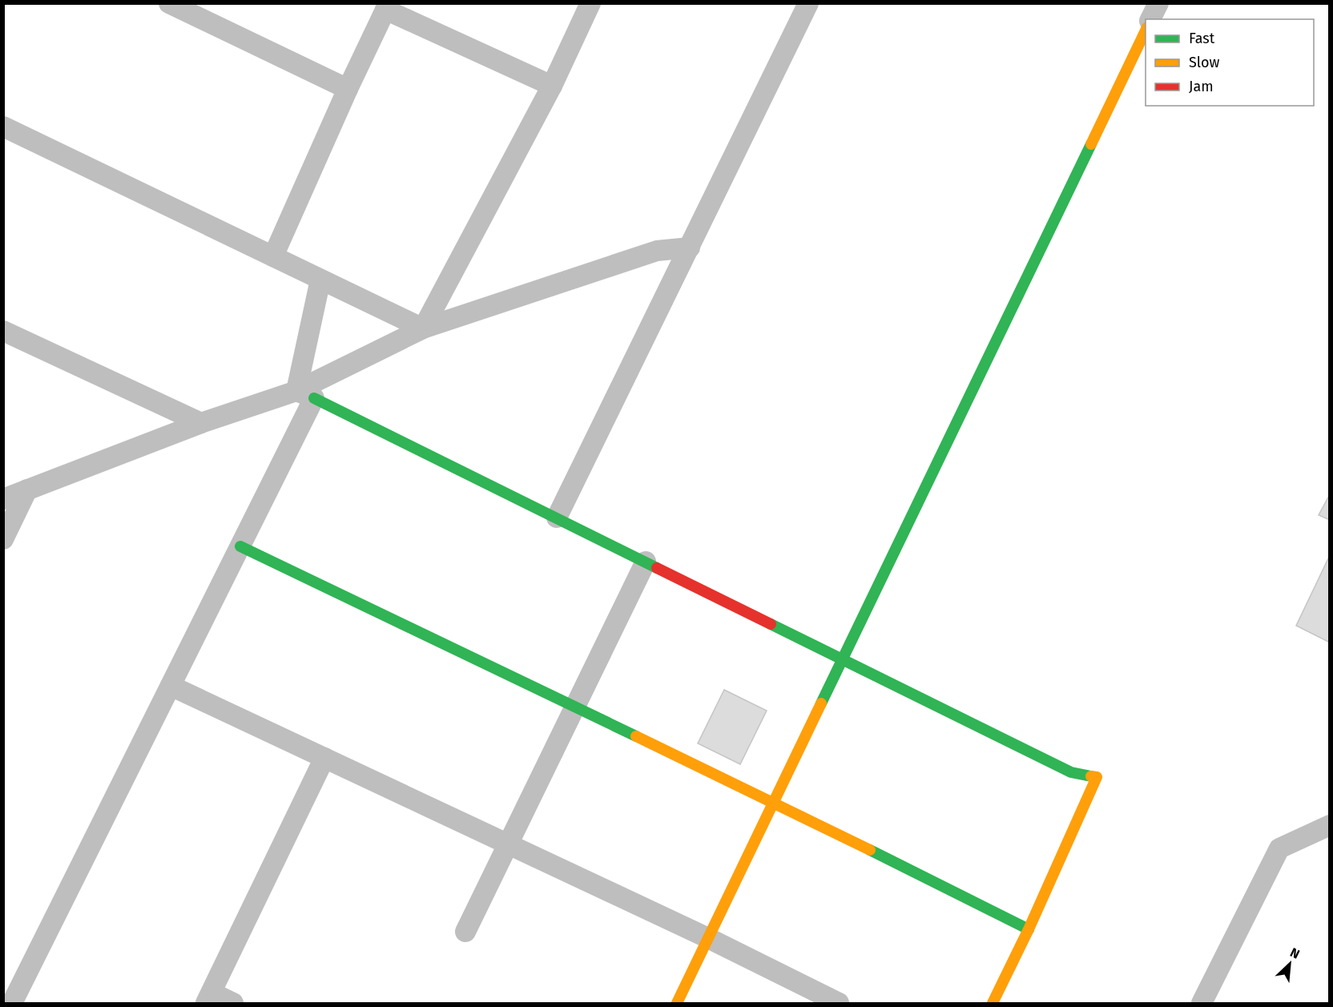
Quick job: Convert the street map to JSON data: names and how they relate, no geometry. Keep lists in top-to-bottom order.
{
  "legend": ["Fast", "Slow", "Jam"],
  "north": "top right"
}
